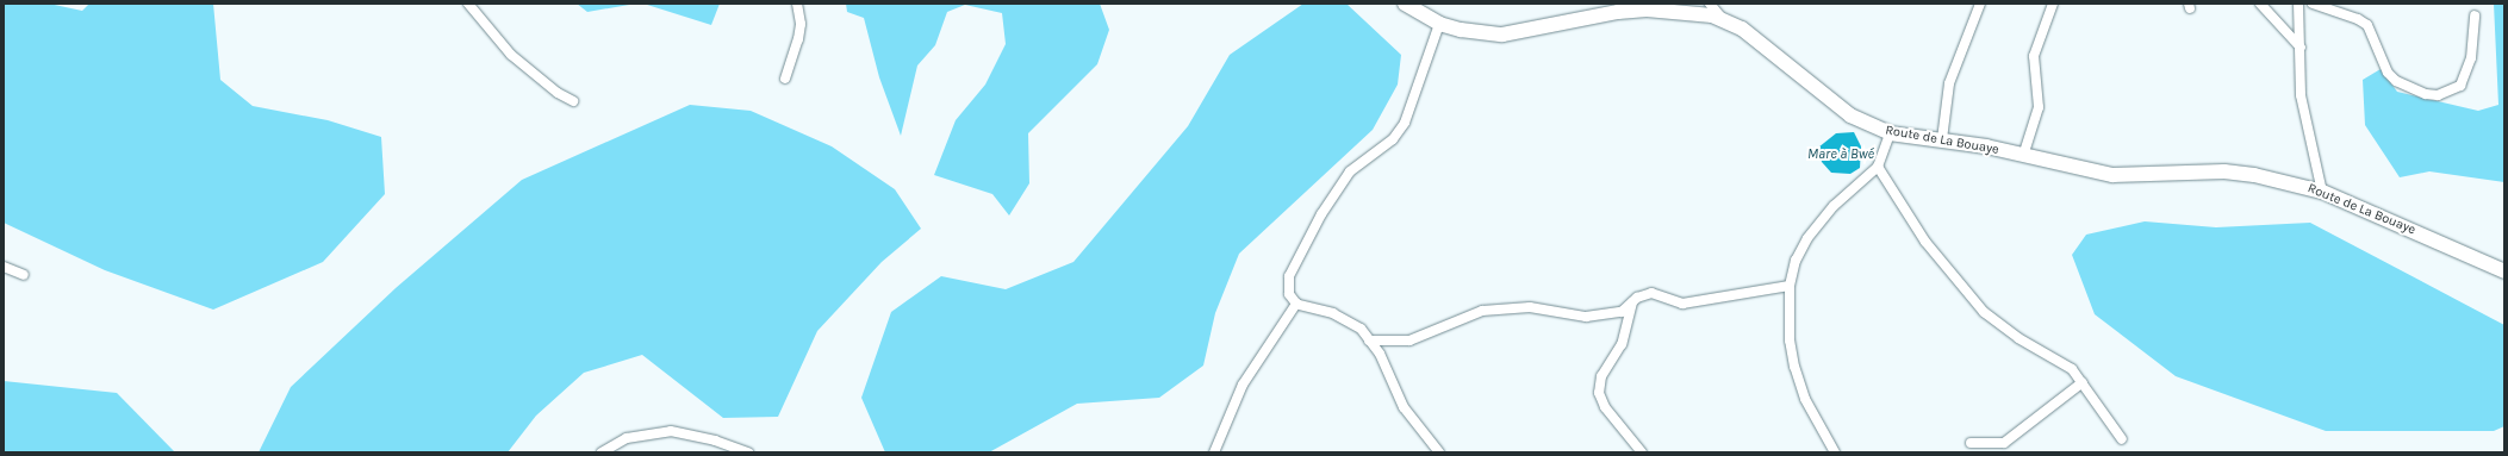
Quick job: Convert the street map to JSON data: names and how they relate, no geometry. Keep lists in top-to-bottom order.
{
  "streets": {
    "main road": ["Route de La Bouaye"]
  },
  "water": ["Mare à Bwé"]
}
